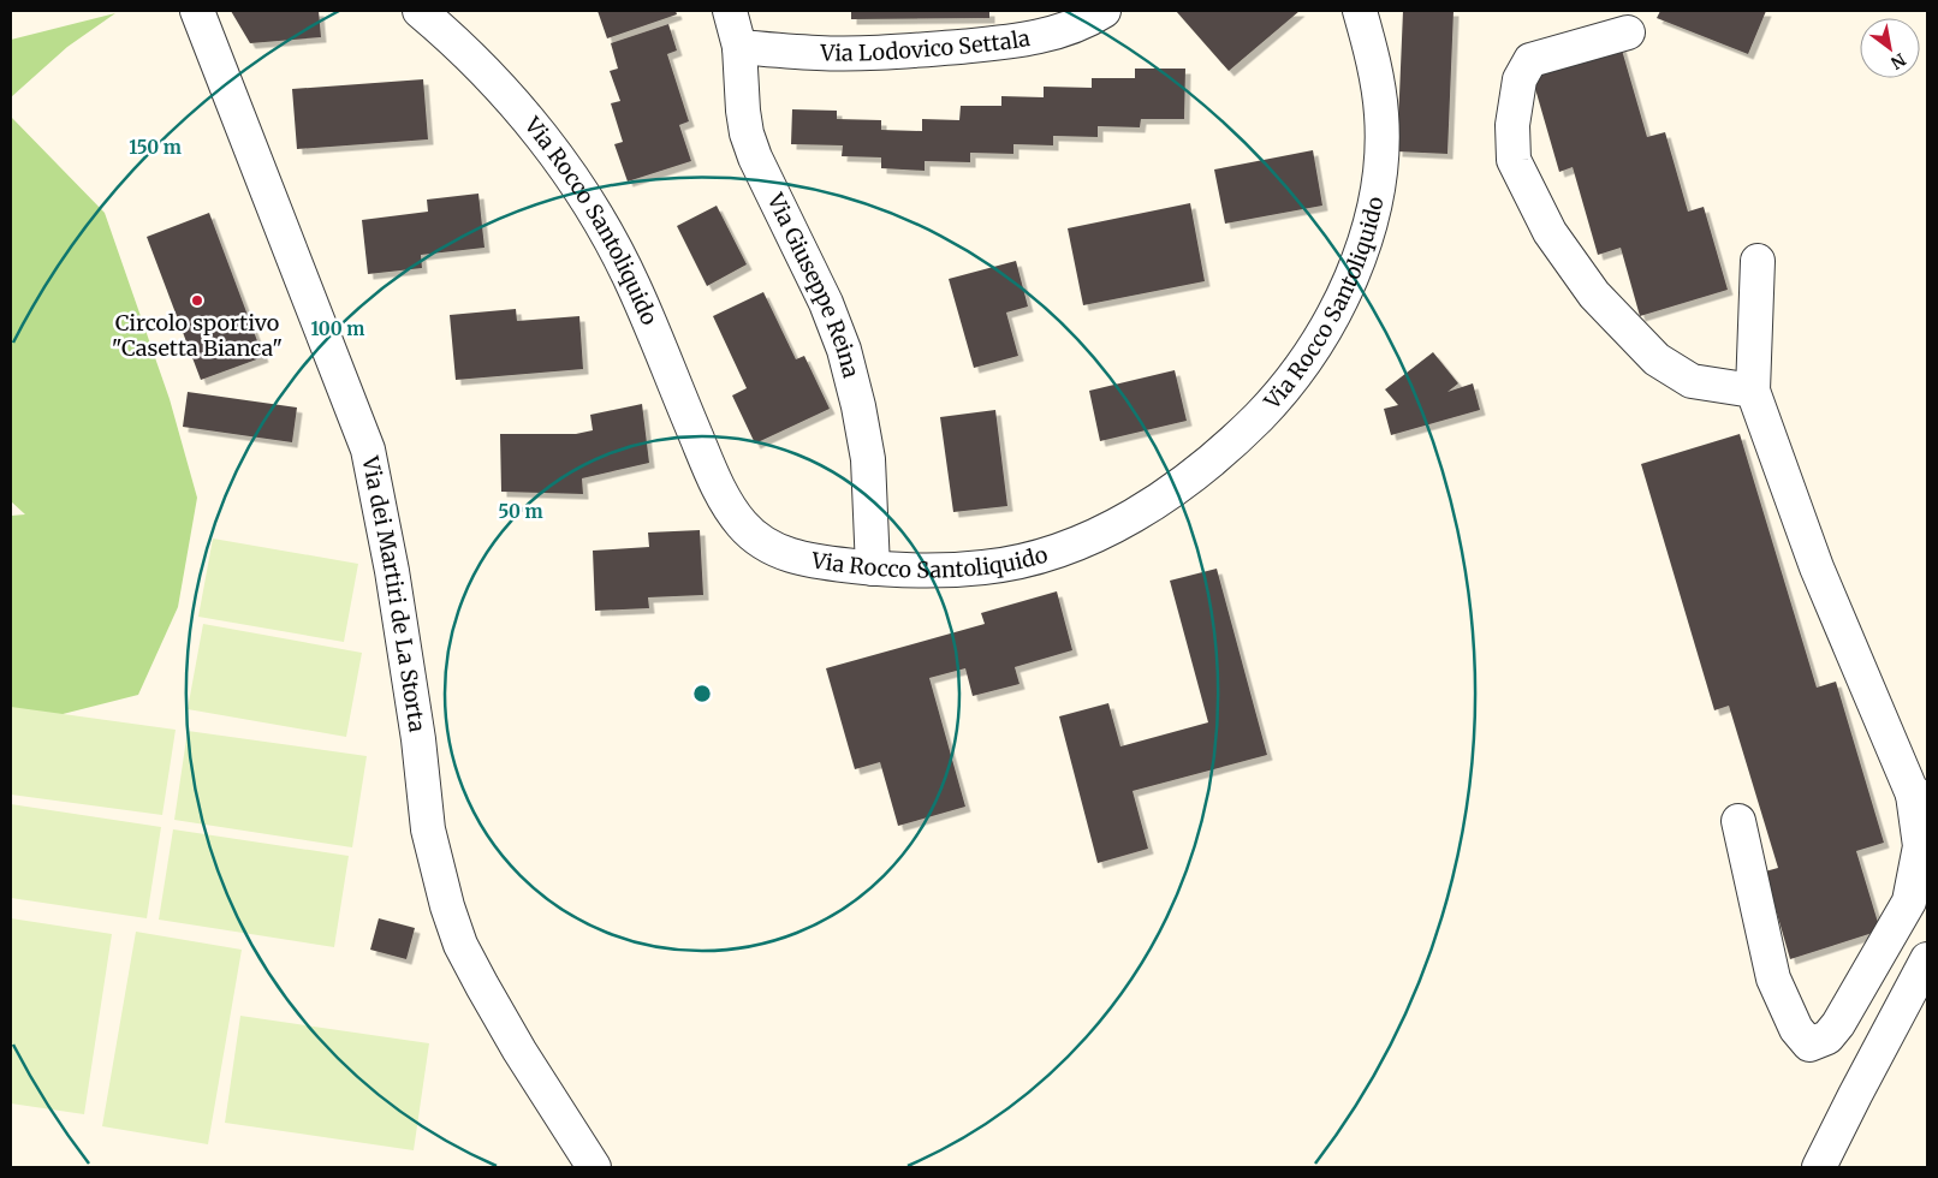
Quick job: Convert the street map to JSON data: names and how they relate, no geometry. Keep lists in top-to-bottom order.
{
  "streets": {
    "street": [
      "Via Lodovico Settala",
      "Via Rocco Santoliquido",
      "Via Giuseppe Reina",
      "Via dei Martiri de La Storta"
    ]
  },
  "crossings": [
    ["Via Lodovico Settala", "Via Giuseppe Reina"],
    ["Via Rocco Santoliquido", "Via Giuseppe Reina"]
  ],
  "places": ["Circolo sportivo \"Casetta Bianca\""],
  "north": "bottom right",
  "rings": ["150 m", "100 m", "50 m"]
}
